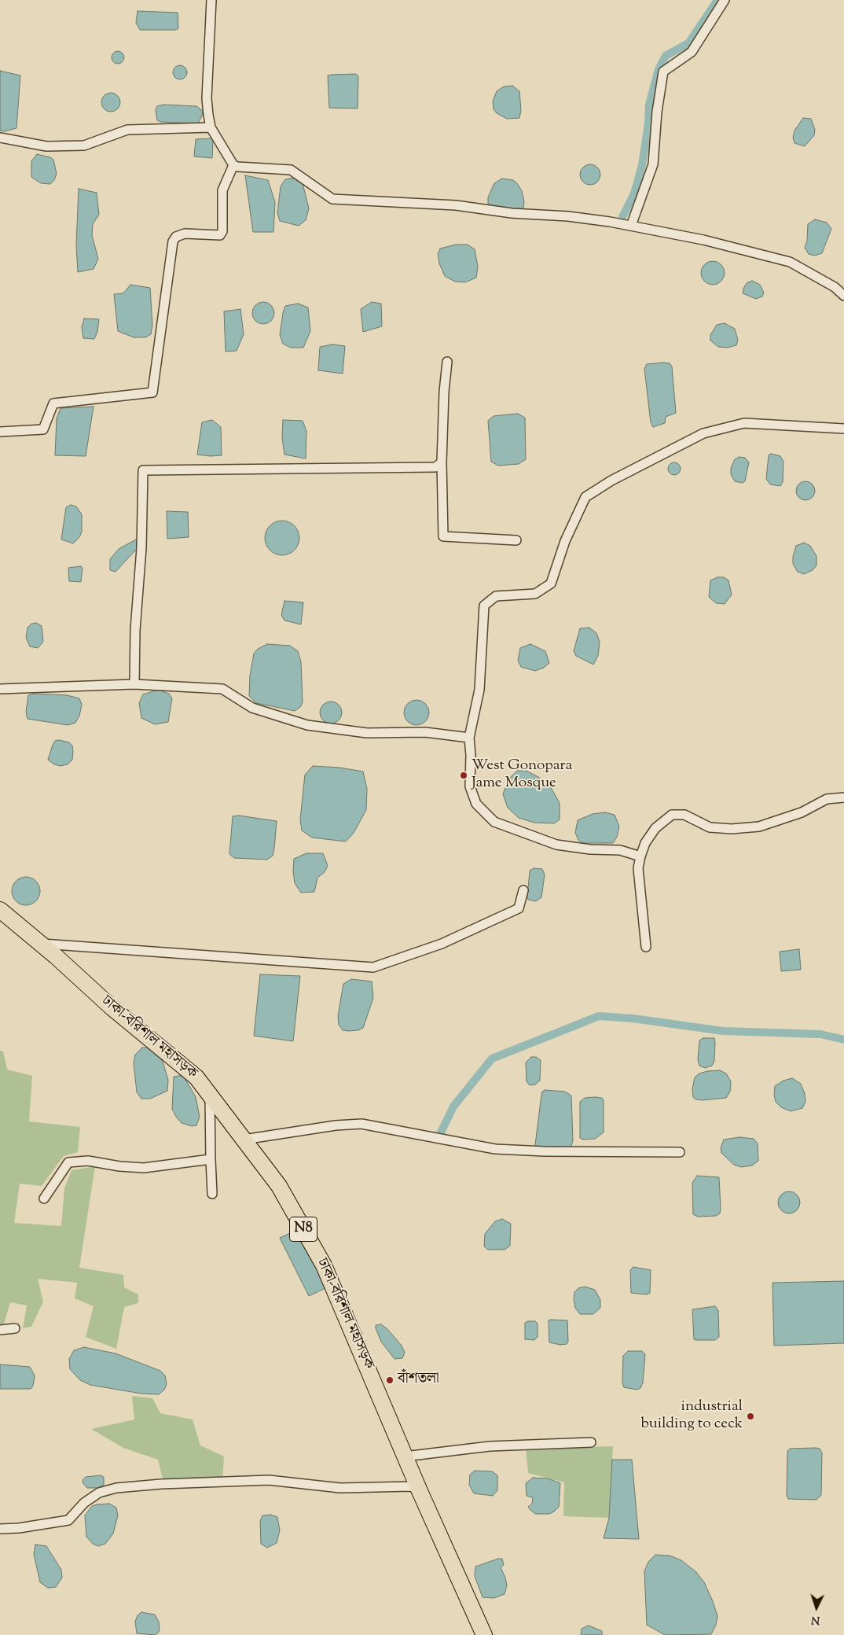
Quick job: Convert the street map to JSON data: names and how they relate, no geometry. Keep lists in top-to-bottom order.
{
  "streets": {
    "highway": ["ঢাকা-বরিশাল মহাসড়ক", "N8"]
  },
  "places": ["West Gonopara Jame Mosque", "বাঁশতলা", "industrial building to ceck"],
  "north": "bottom"
}
